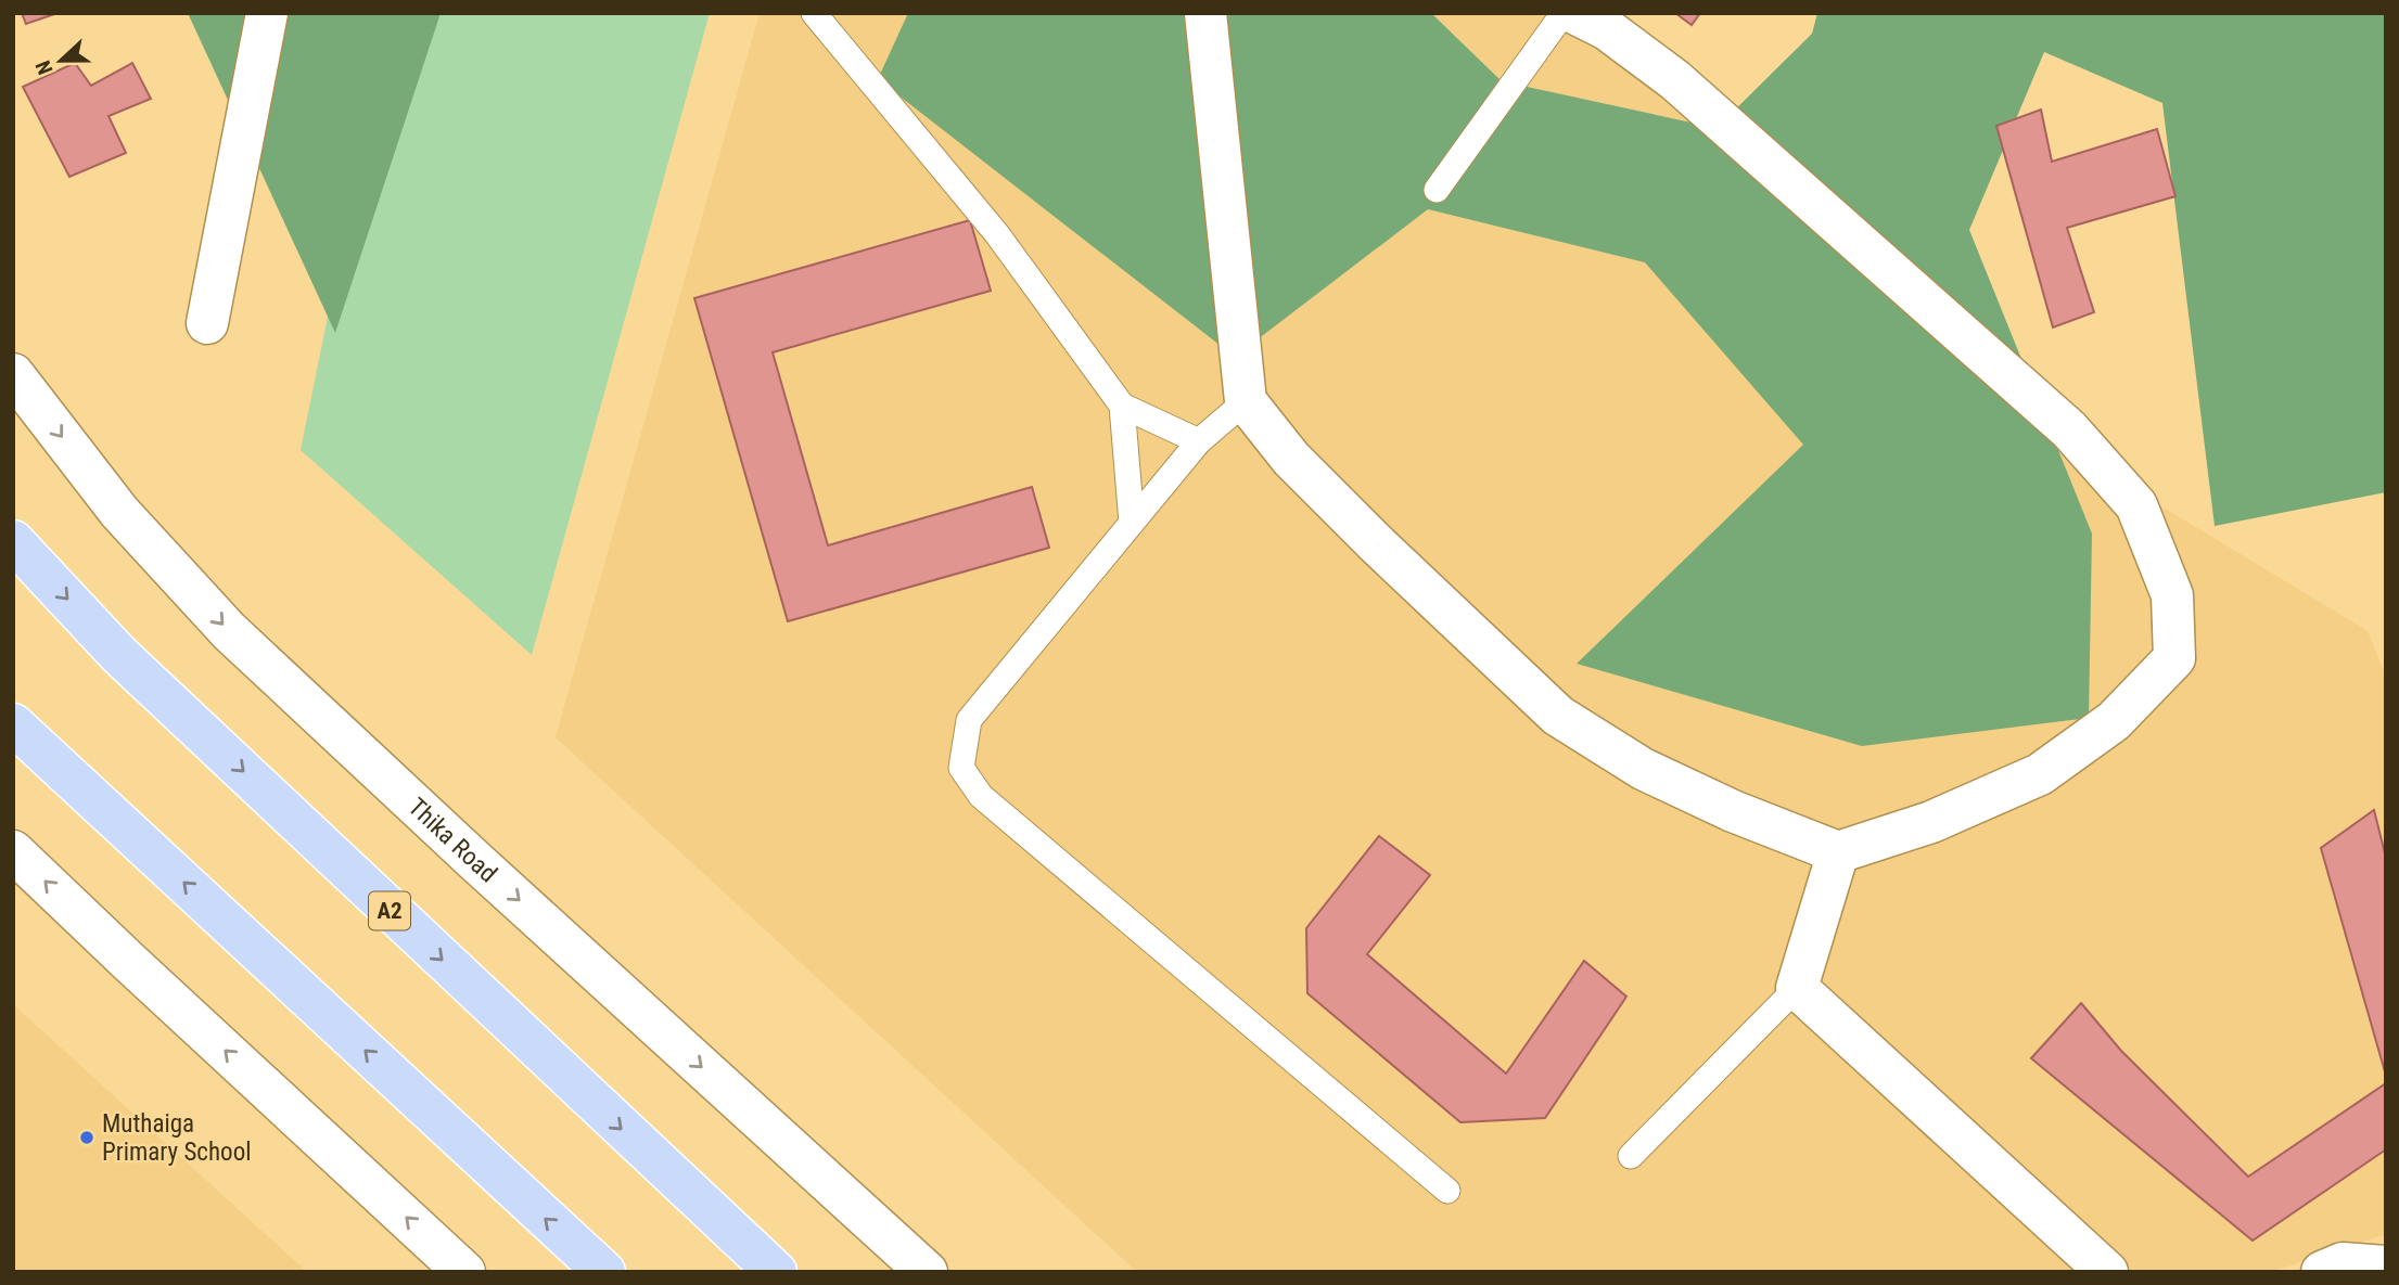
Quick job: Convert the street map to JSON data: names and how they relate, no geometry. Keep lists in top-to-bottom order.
{
  "streets": {
    "highway": ["A2"],
    "street": ["Thika Road"]
  },
  "places": ["Muthaiga Primary School"],
  "north": "left"
}
